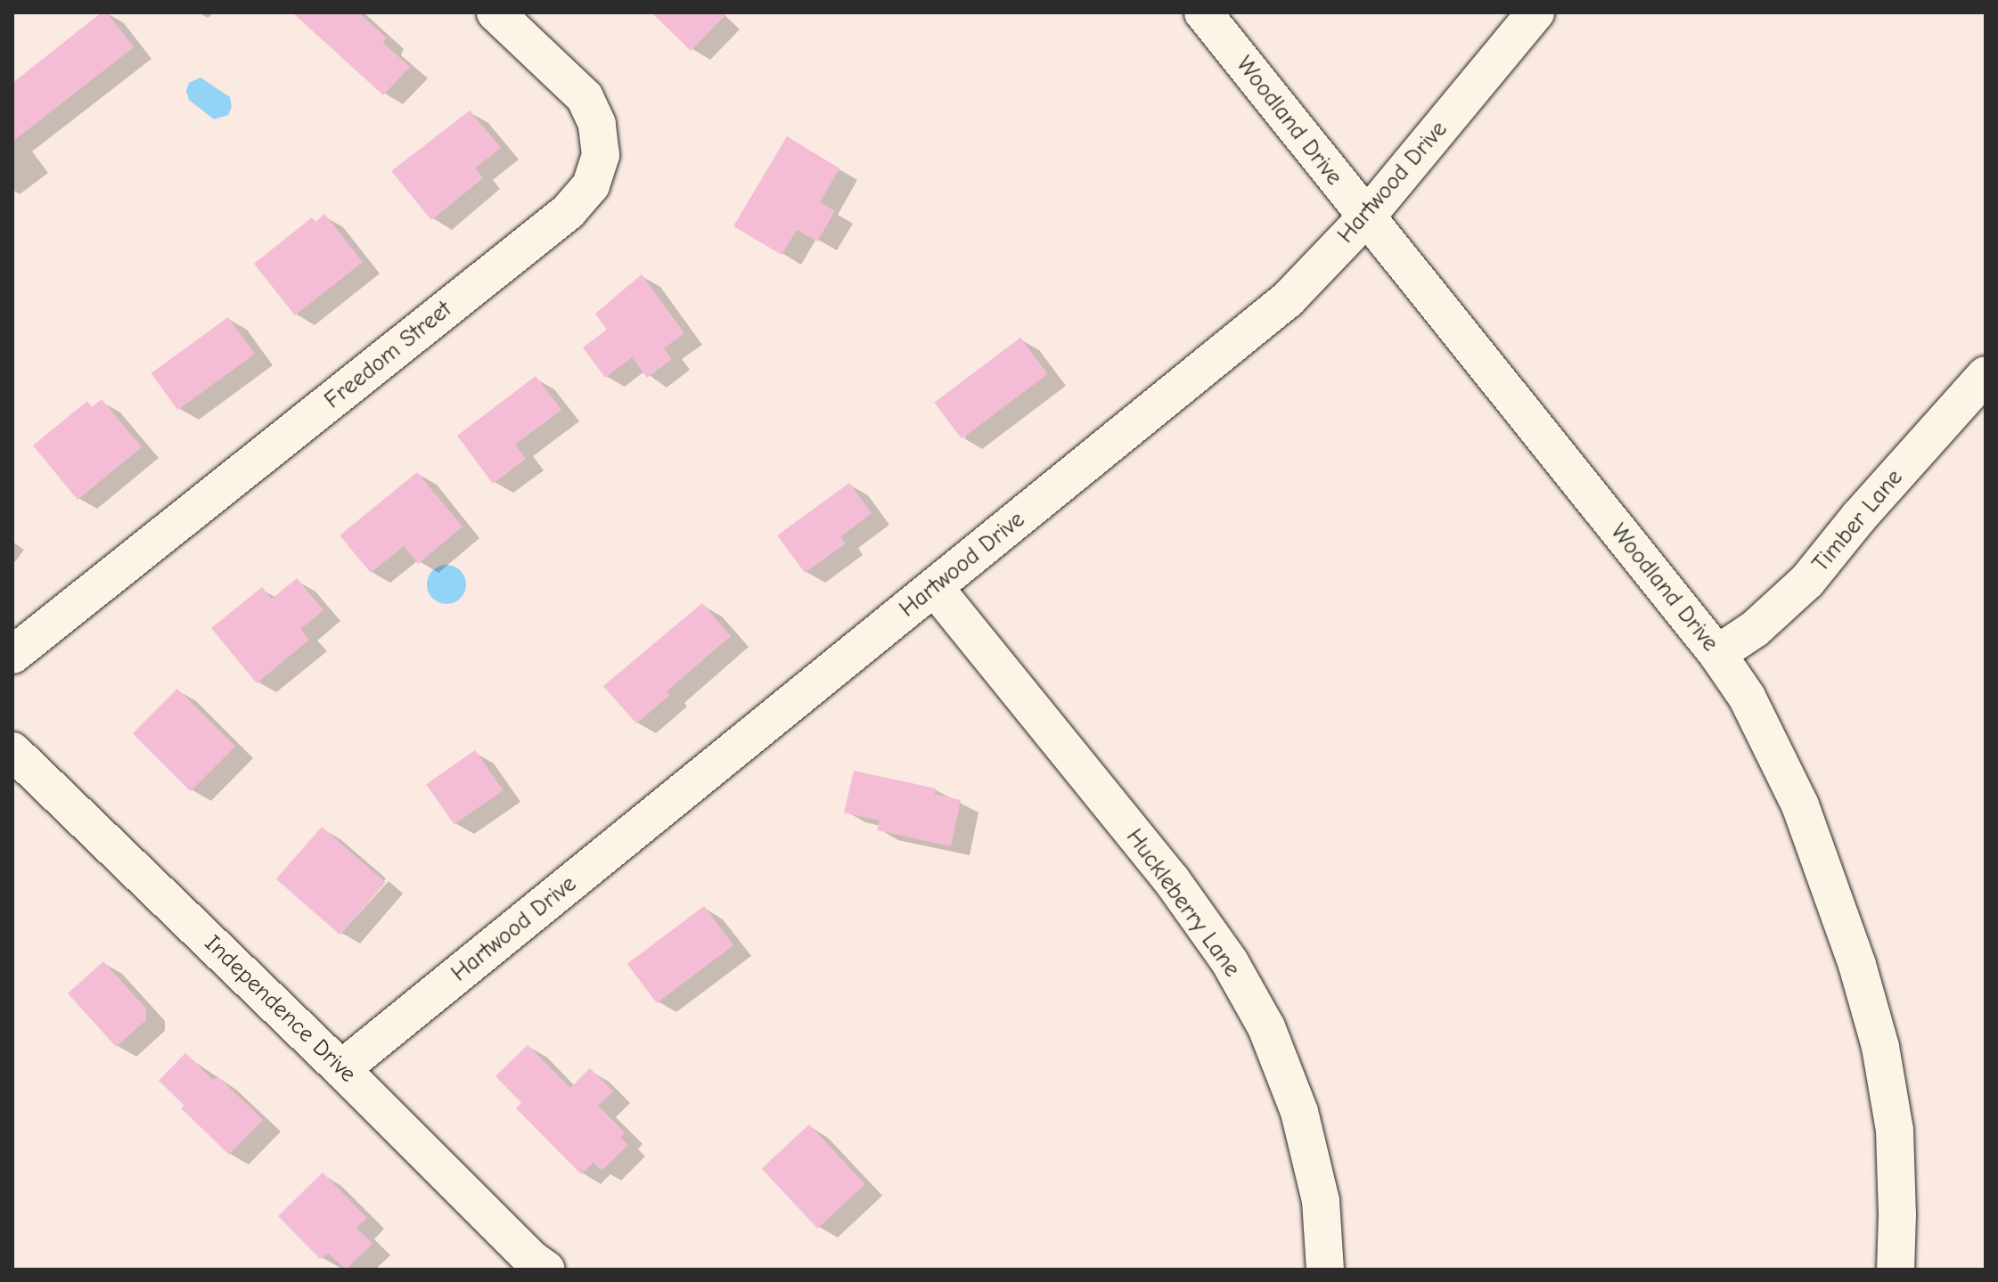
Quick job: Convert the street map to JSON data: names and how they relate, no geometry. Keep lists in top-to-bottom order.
{
  "streets": {
    "street": [
      "Woodland Drive",
      "Hartwood Drive",
      "Freedom Street",
      "Timber Lane",
      "Huckleberry Lane",
      "Independence Drive"
    ]
  },
  "crossings": [
    ["Woodland Drive", "Hartwood Drive"],
    ["Woodland Drive", "Timber Lane"],
    ["Hartwood Drive", "Huckleberry Lane"],
    ["Hartwood Drive", "Independence Drive"]
  ]
}
